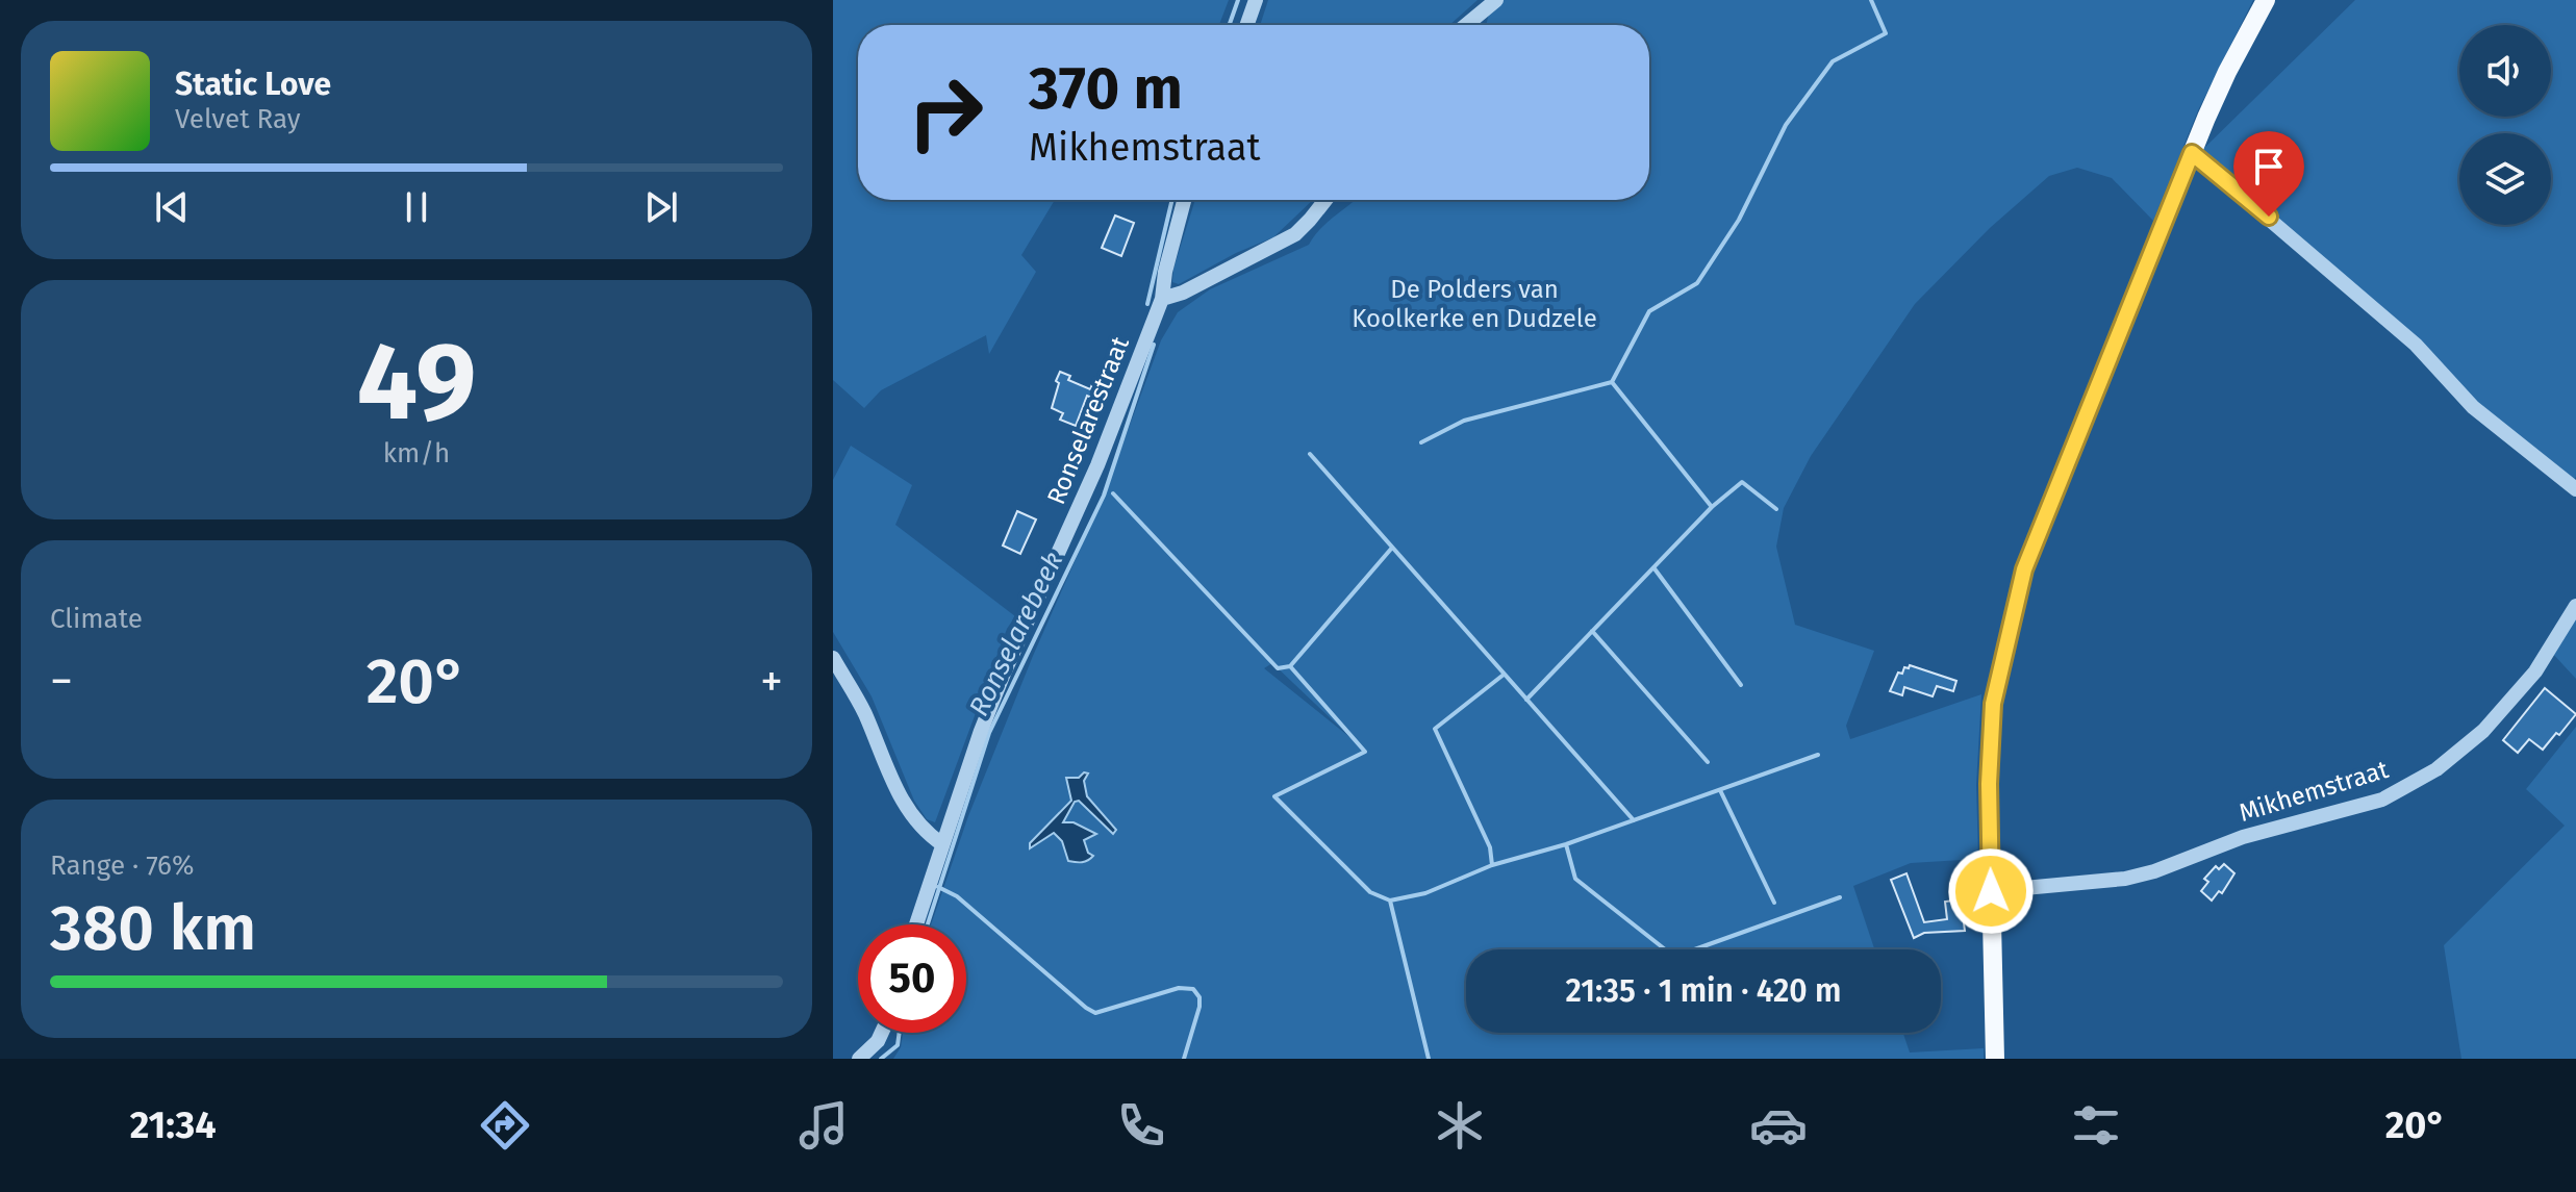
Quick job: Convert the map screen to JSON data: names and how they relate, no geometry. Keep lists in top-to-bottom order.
{
  "streets": {
    "street": ["Ronselarestraat", "Mikhemstraat"]
  },
  "water": ["Ronselarebeek"],
  "parks": ["De Polders van Koolkerke en Dudzele"],
  "page": {
    "turn": ["370 m", "Mikhemstraat"],
    "song": ["Static Love", "Velvet Ray"],
    "tile": [
      ["49", "km/h"],
      "Climate",
      ["Range · 76%", "380 km"]
    ],
    "heat": ["−", "20°", "+"],
    "limit": "50",
    "trip": "21:35 · 1 min · 420 m",
    "tabs": ["21:34", "20°"]
  }
}
